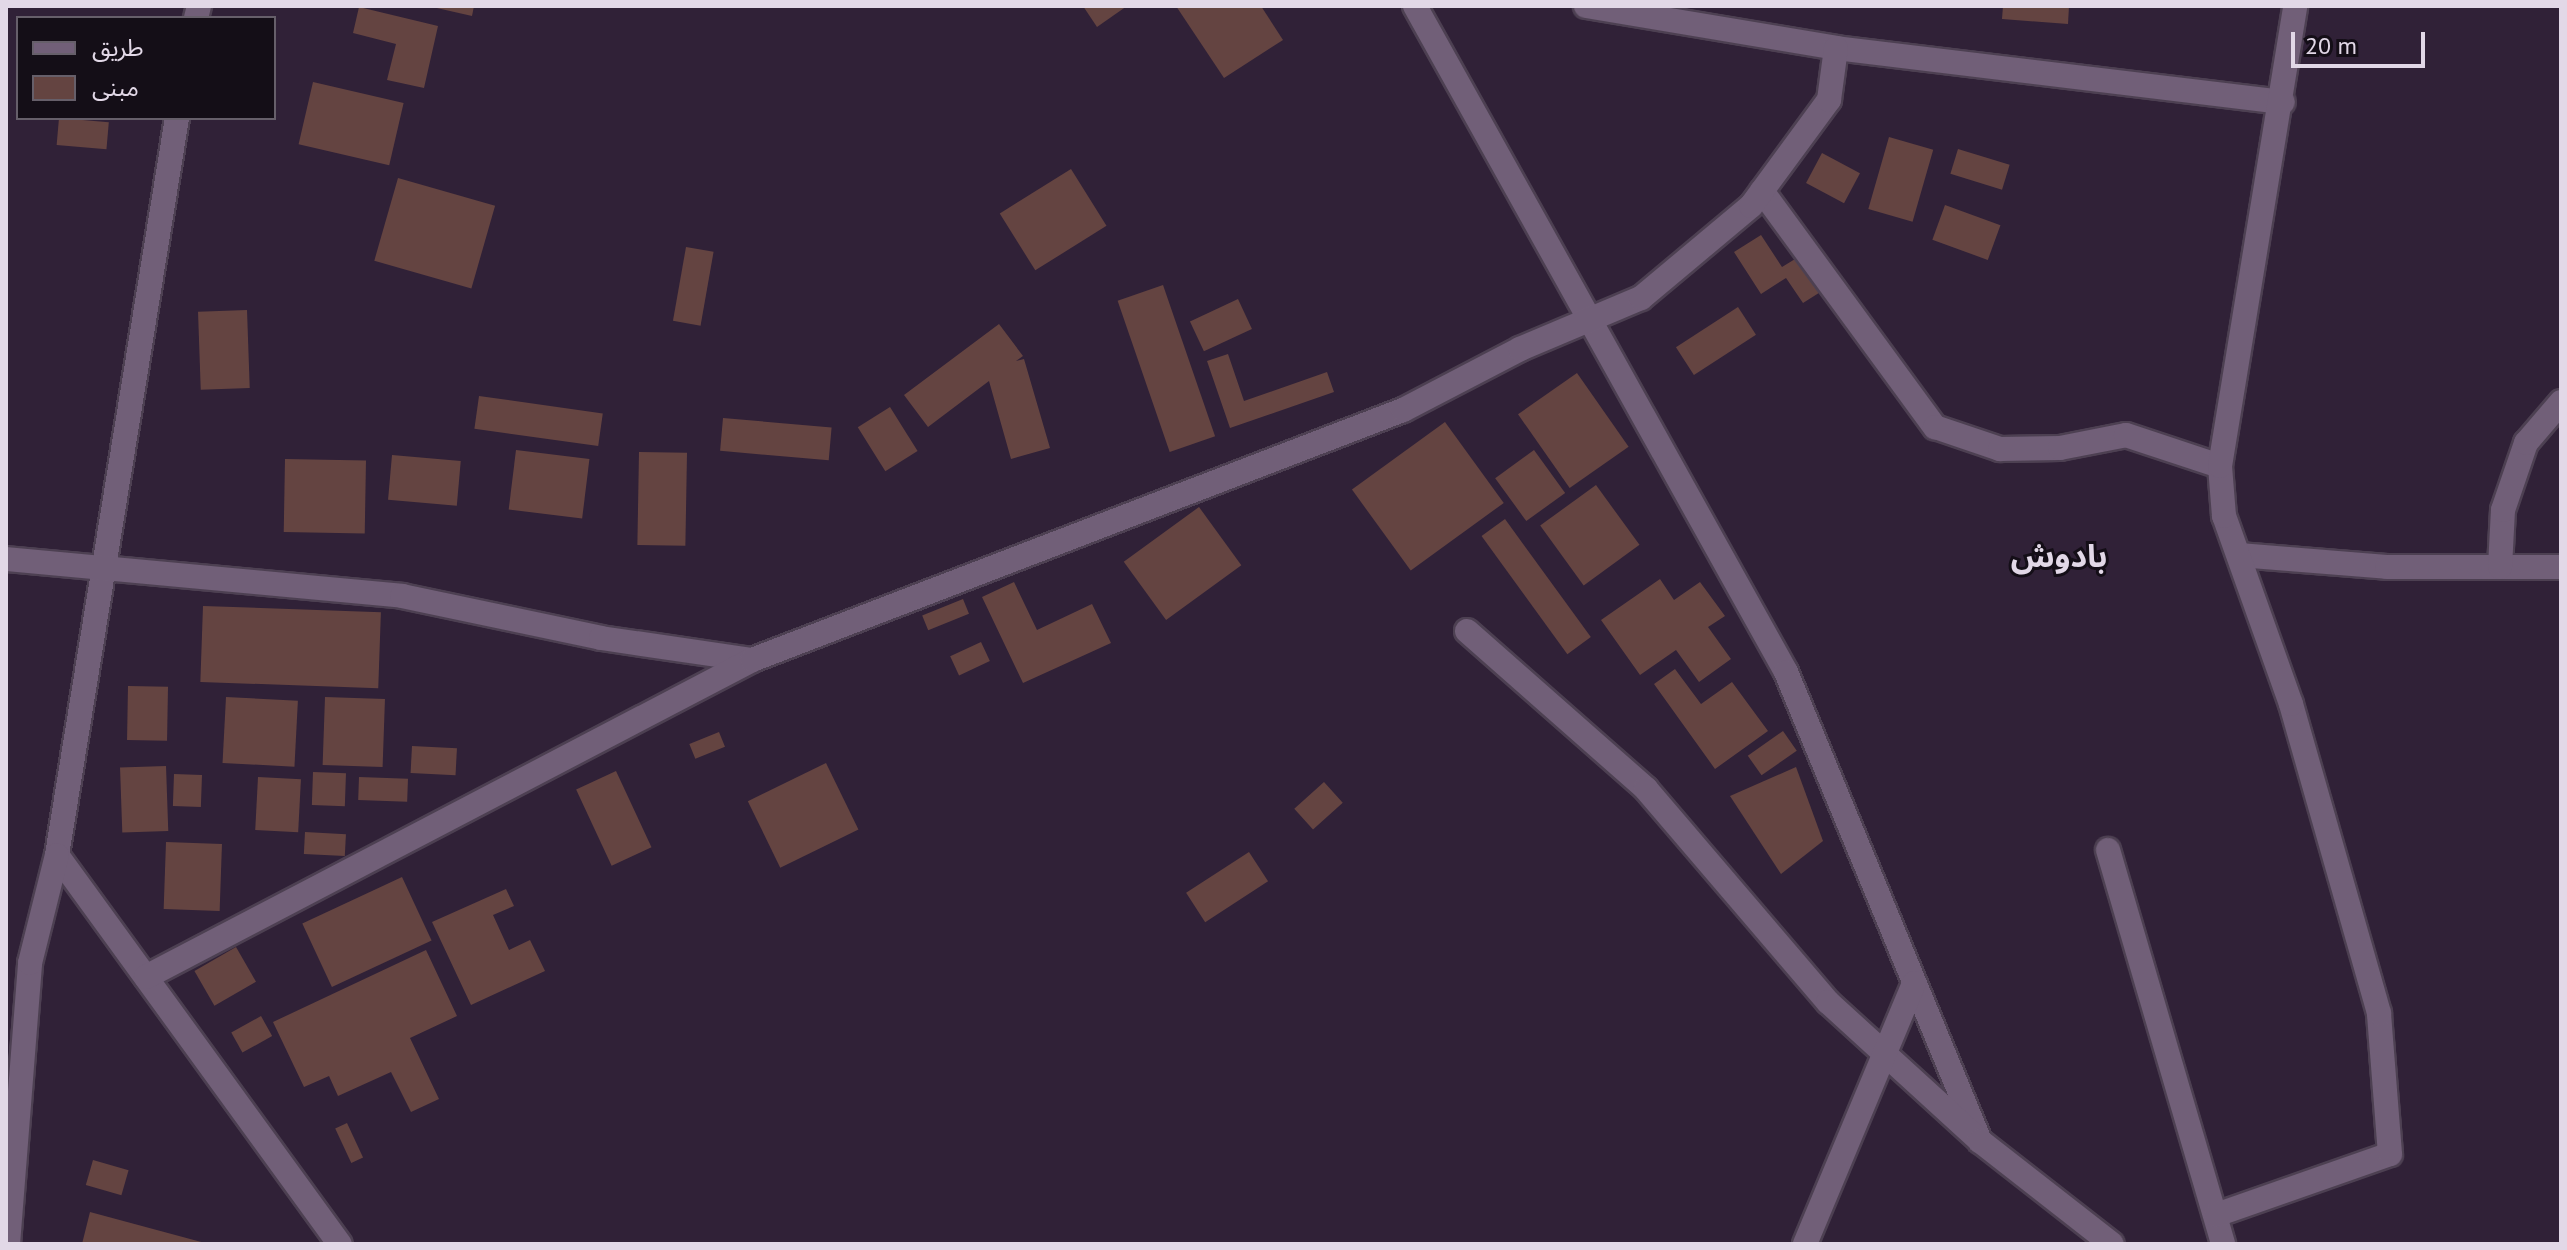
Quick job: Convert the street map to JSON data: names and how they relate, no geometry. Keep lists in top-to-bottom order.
{
  "districts": ["بادوش"],
  "legend": ["طريق", "مبنى"],
  "scale_bar": "20 m"
}
